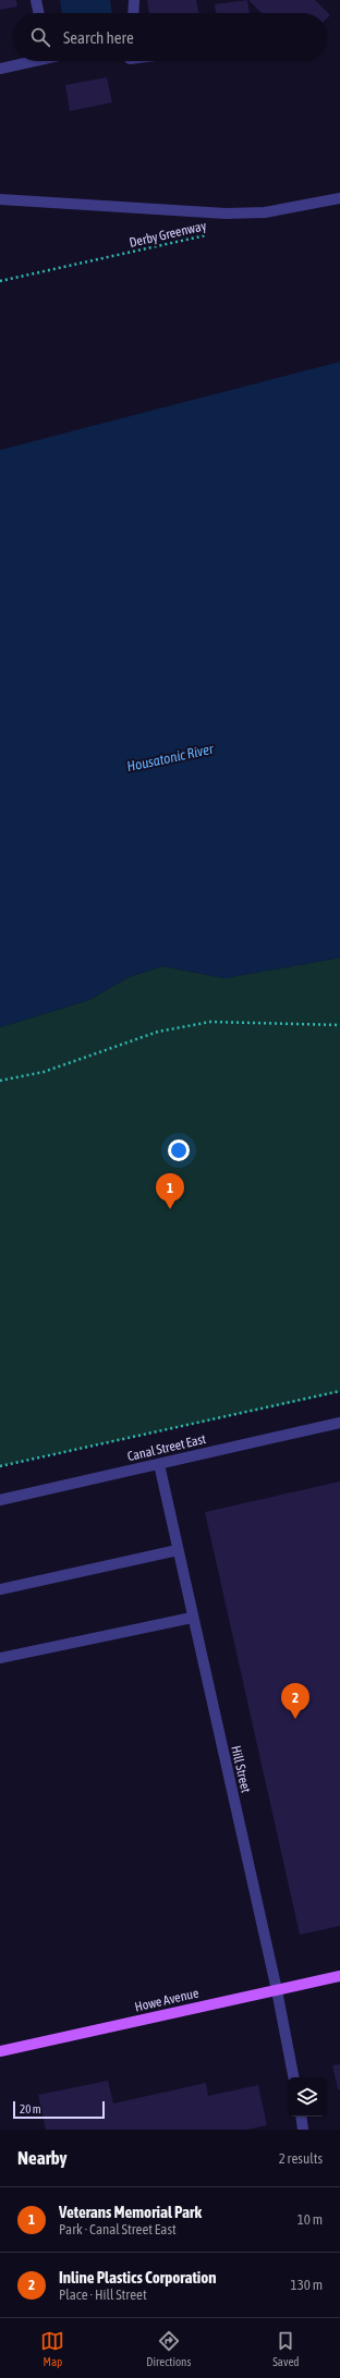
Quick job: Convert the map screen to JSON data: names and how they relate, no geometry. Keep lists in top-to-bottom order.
{
  "streets": {
    "main road": ["Howe Avenue"],
    "street": ["Canal Street East", "Hill Street"],
    "path": ["Derby Greenway"]
  },
  "crossings": [
    ["Canal Street East", "Hill Street"],
    ["Hill Street", "Howe Avenue"]
  ],
  "water": ["Housatonic River"],
  "scale_bar": "20 m",
  "page": {
    "search": "Search here",
    "pins": ["1", "2"],
    "scale": "20 m",
    "heading": ["Nearby", "2 results"],
    "list": [
      {
        "mark": "1",
        "name": "Veterans Memorial Park",
        "note": "Park · Canal Street East",
        "value": "10 m"
      },
      {
        "mark": "2",
        "name": "Inline Plastics Corporation",
        "note": "Place · Hill Street",
        "value": "130 m"
      }
    ],
    "nav": ["Map", "Directions", "Saved"]
  }
}
